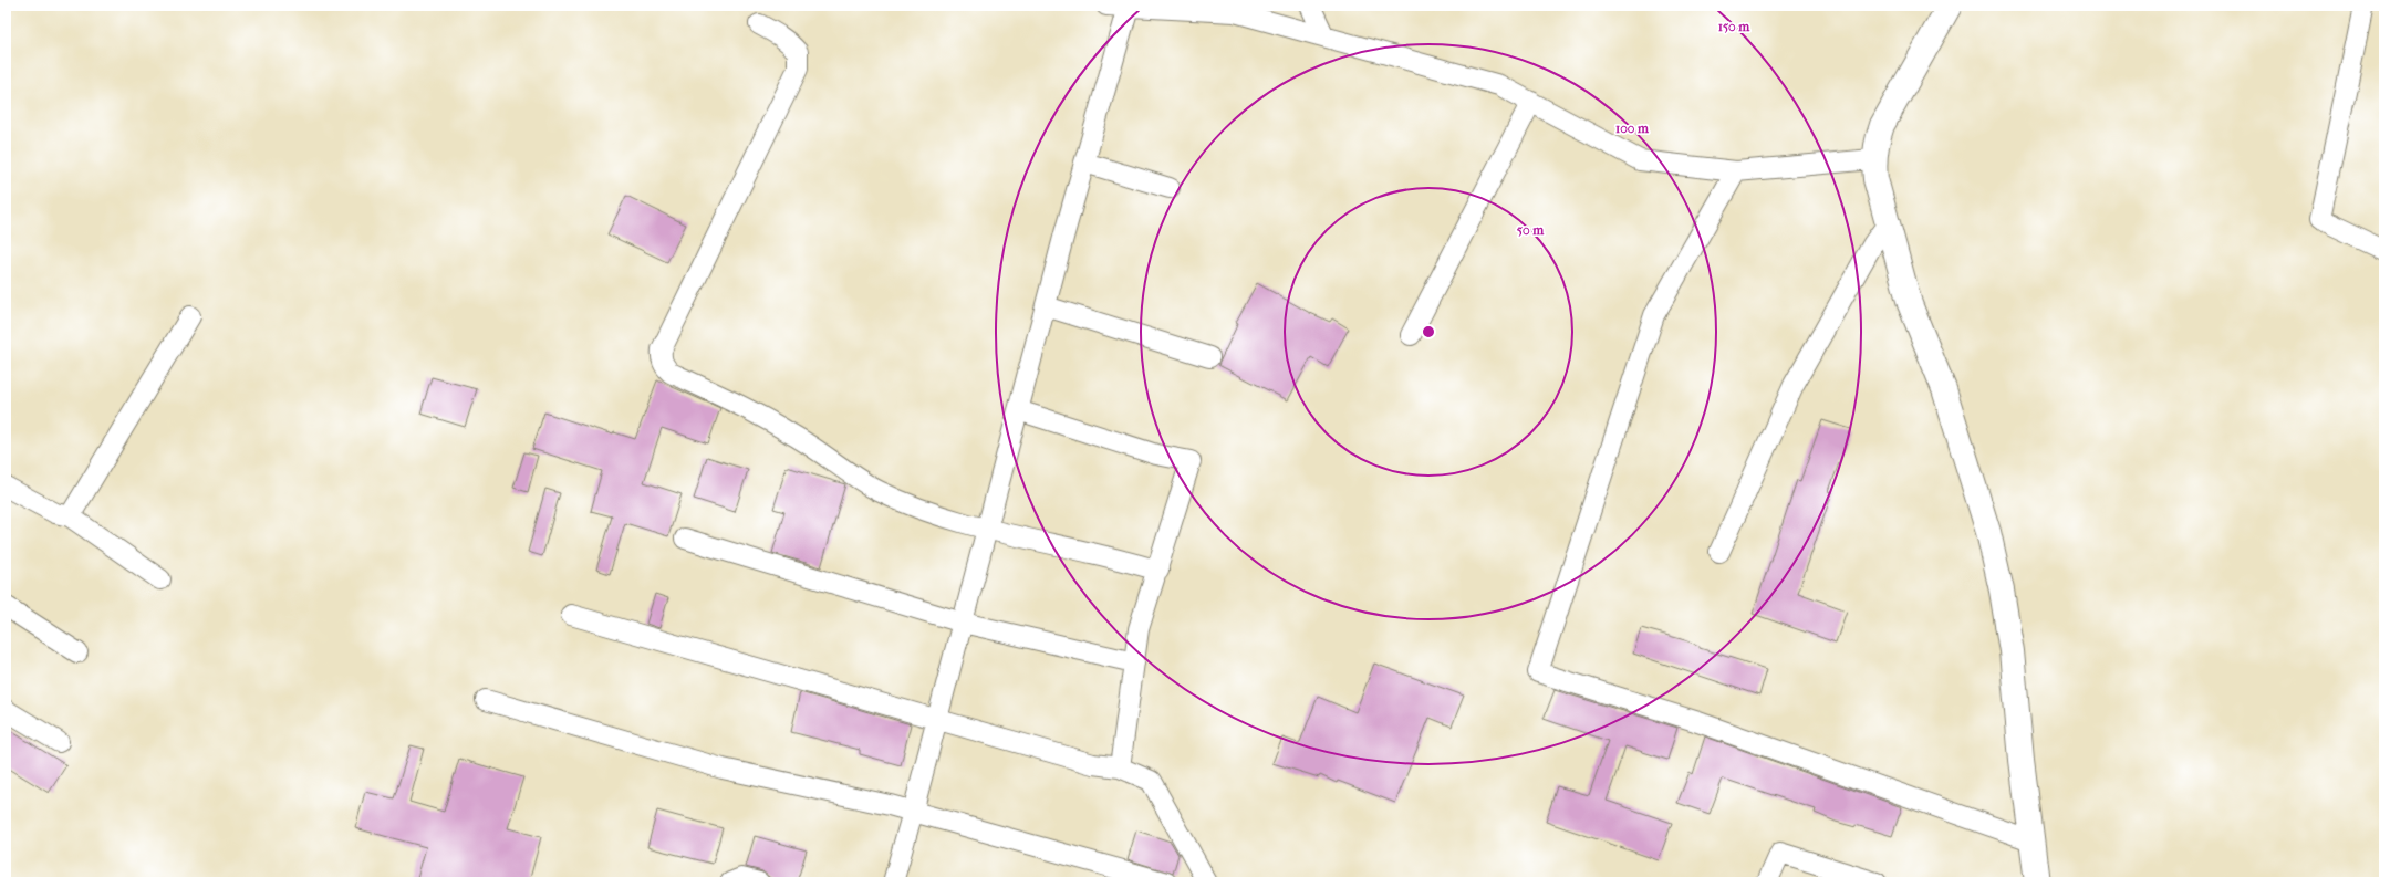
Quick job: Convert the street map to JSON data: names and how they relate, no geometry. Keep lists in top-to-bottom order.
{
  "rings": ["150 m", "100 m", "50 m"]
}
